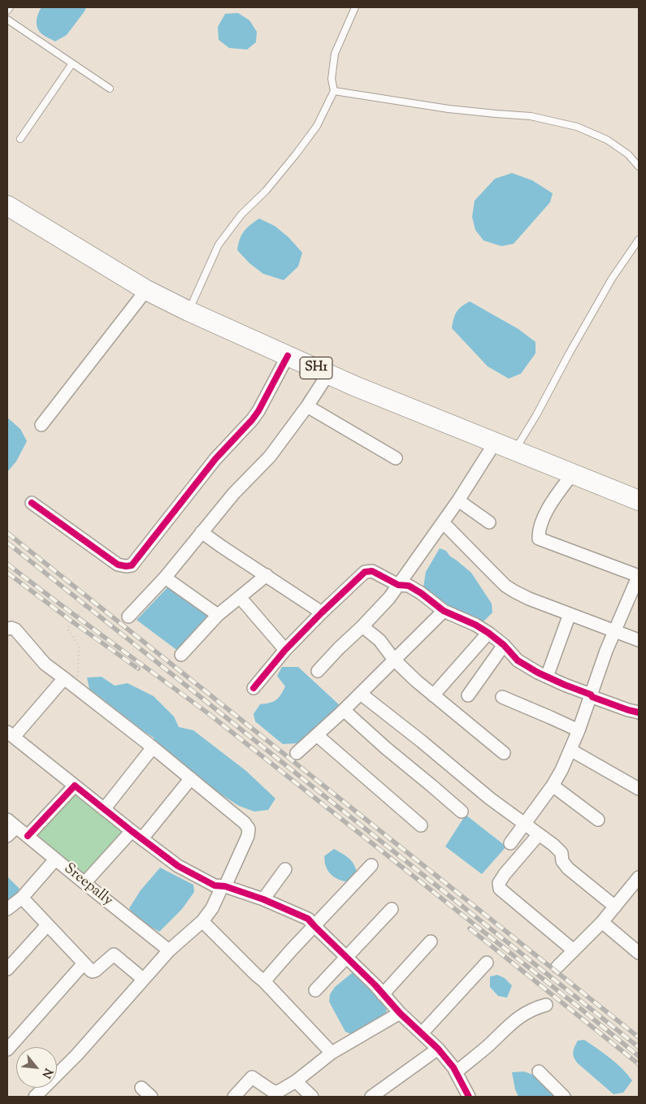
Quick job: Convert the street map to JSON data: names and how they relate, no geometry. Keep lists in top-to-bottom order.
{
  "streets": {
    "main road": ["SH1"],
    "street": ["Sreepally"]
  },
  "north": "bottom right"
}
